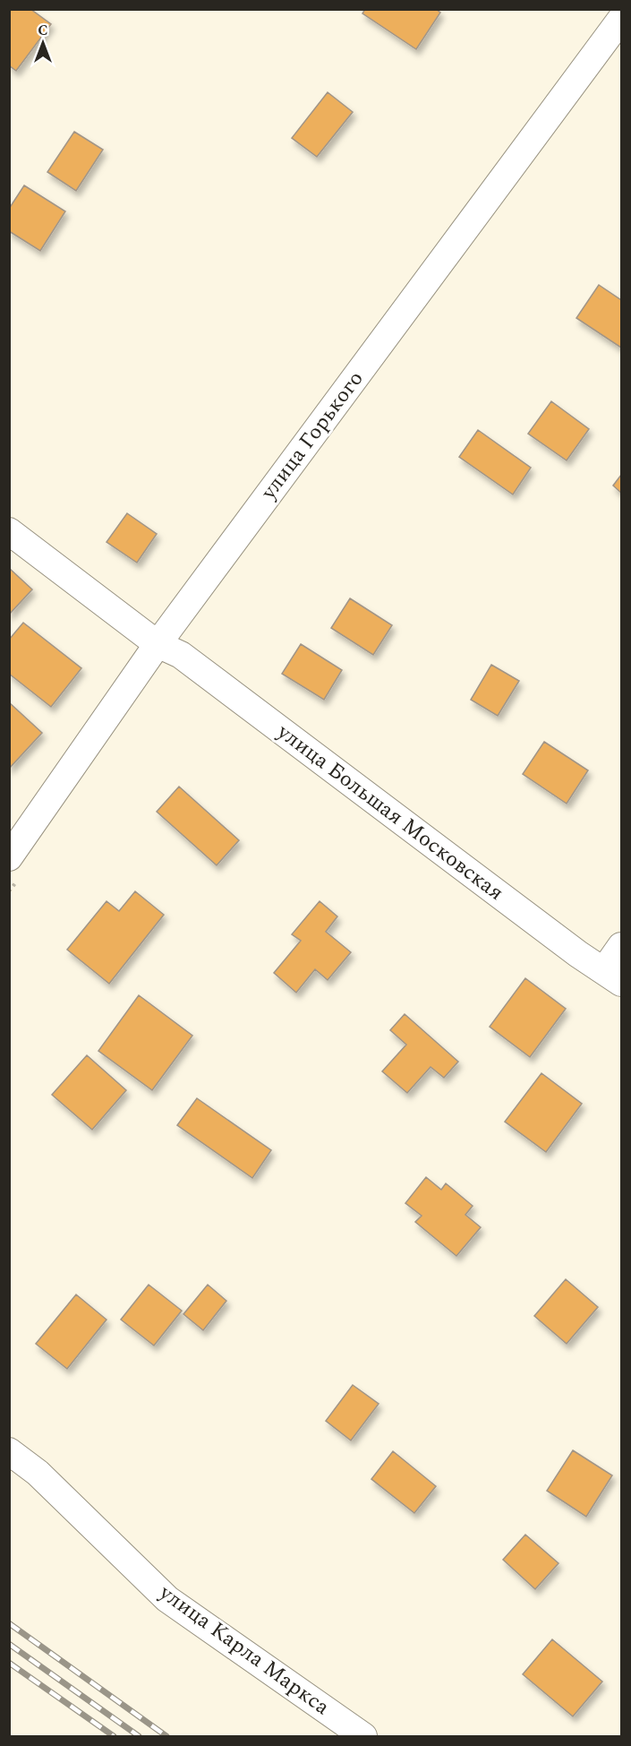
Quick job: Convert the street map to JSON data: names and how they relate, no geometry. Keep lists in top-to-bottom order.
{
  "streets": {
    "street": ["улица Горького", "улица Большая Московская", "улица Карла Маркса"]
  },
  "crossings": [
    ["улица Горького", "улица Большая Московская"]
  ],
  "north": "top"
}
